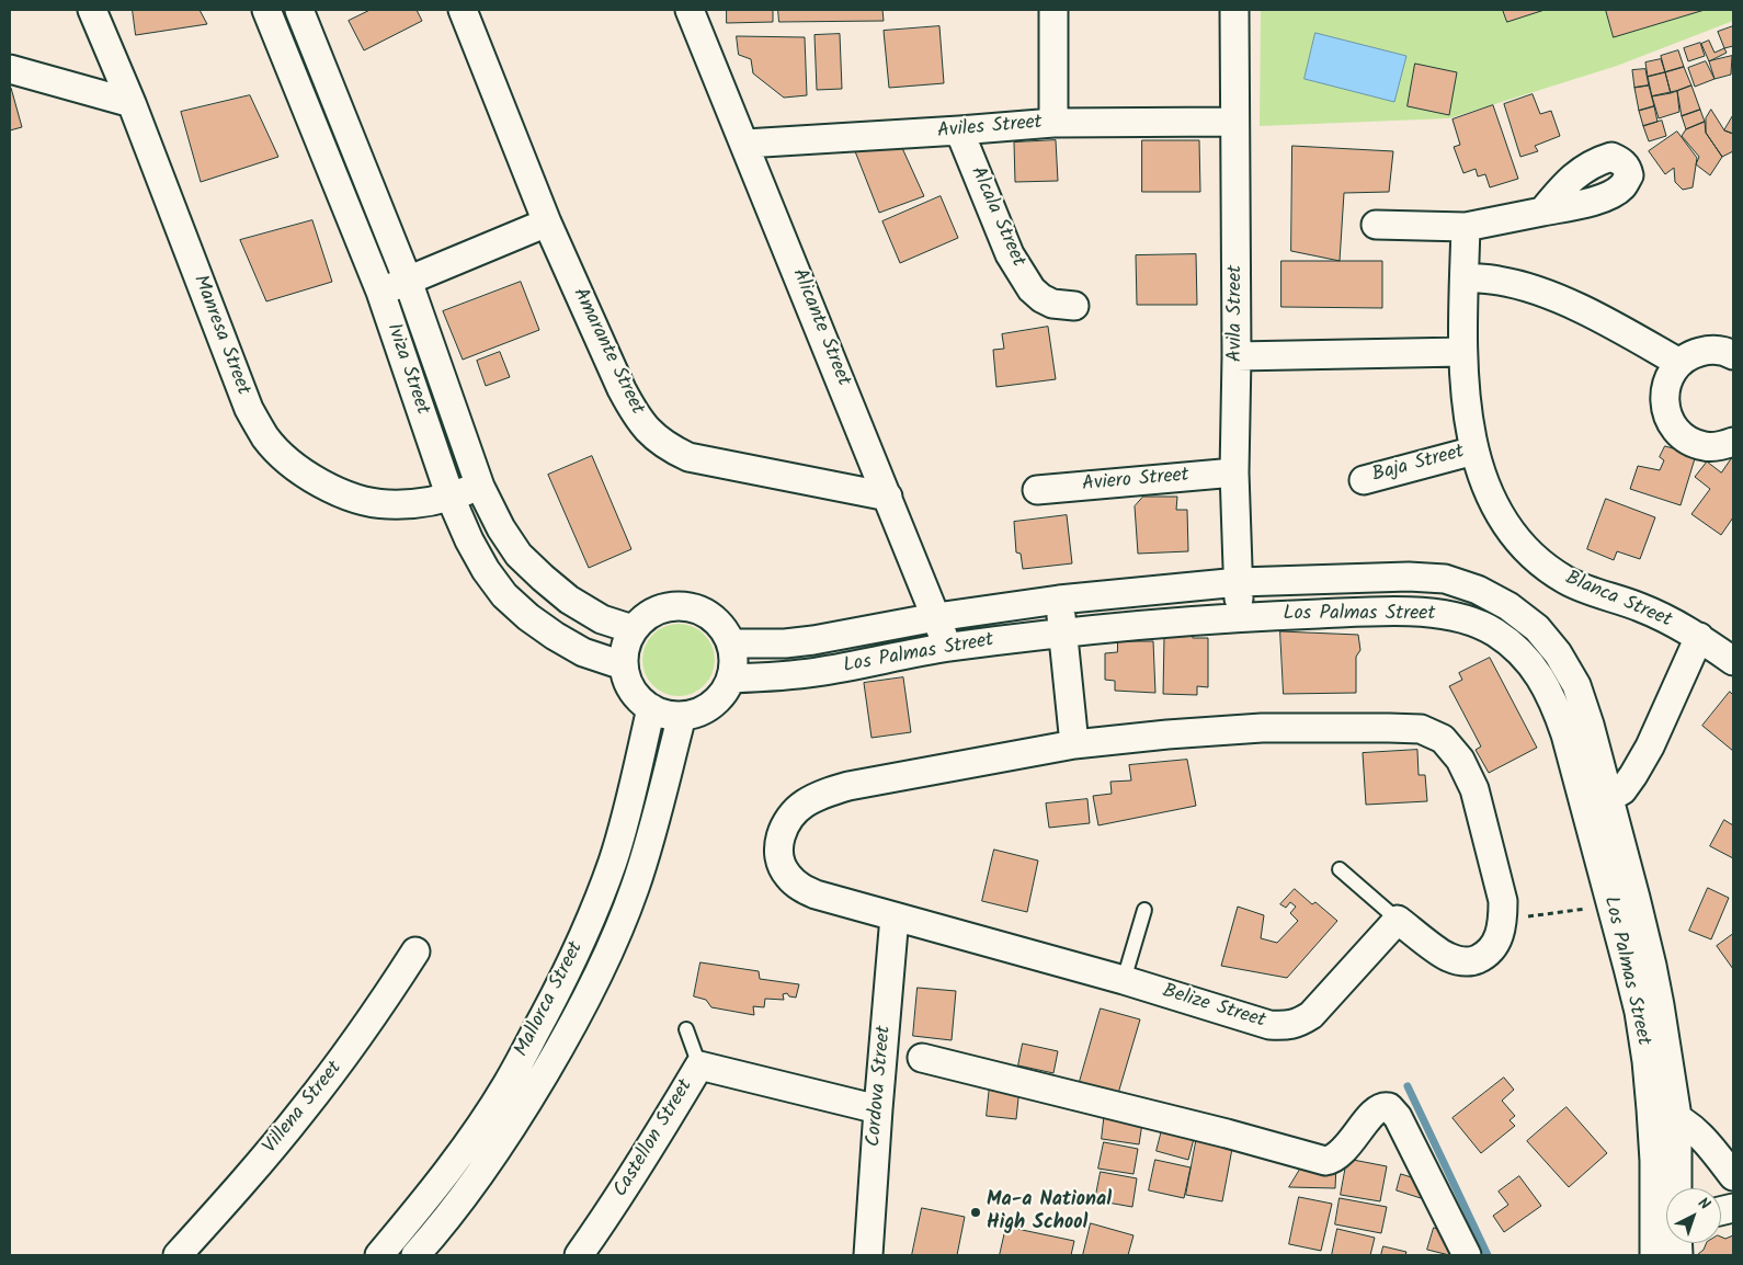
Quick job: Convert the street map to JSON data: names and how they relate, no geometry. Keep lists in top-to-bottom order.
{
  "streets": {
    "street": [
      "Aviles Street",
      "Alcala Street",
      "Avila Street",
      "Alicante Street",
      "Manresa Street",
      "Amarante Street",
      "Iviza Street",
      "Baja Street",
      "Aviero Street",
      "Blanca Street",
      "Los Palmas Street",
      "Mallorca Street",
      "Belize Street",
      "Cordova Street",
      "Villena Street",
      "Castellon Street"
    ]
  },
  "crossings": [
    ["Aviles Street", "Alcala Street"],
    ["Aviles Street", "Avila Street"],
    ["Aviles Street", "Alicante Street"],
    ["Avila Street", "Aviero Street"],
    ["Avila Street", "Los Palmas Street"],
    ["Alicante Street", "Amarante Street"],
    ["Alicante Street", "Los Palmas Street"],
    ["Manresa Street", "Iviza Street"],
    ["Iviza Street", "Los Palmas Street"],
    ["Iviza Street", "Mallorca Street"],
    ["Baja Street", "Blanca Street"],
    ["Los Palmas Street", "Mallorca Street"],
    ["Belize Street", "Cordova Street"],
    ["Cordova Street", "Castellon Street"]
  ],
  "places": ["Ma-a National High School"],
  "north": "top right"
}
